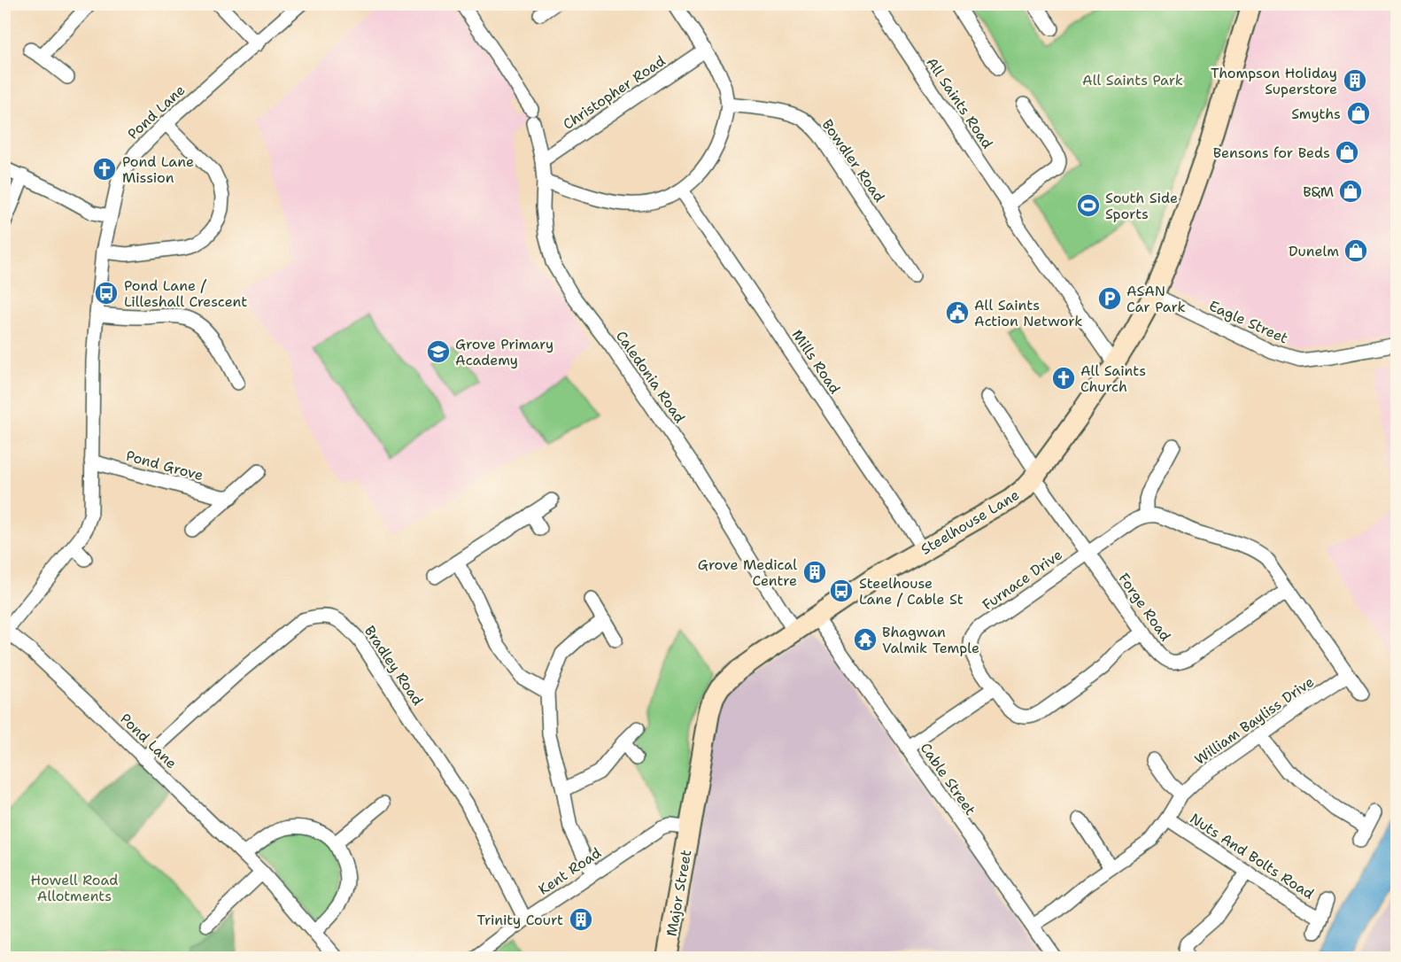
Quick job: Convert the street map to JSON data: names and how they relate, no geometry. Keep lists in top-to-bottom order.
{
  "streets": {
    "street": [
      "Christopher Road",
      "All Saints Road",
      "Pond Lane",
      "Bowdler Road",
      "Eagle Street",
      "Mills Road",
      "Caledonia Road",
      "Pond Grove",
      "Steelhouse Lane",
      "Furnace Drive",
      "Forge Road",
      "Bradley Road",
      "William Bayliss Drive",
      "Cable Street",
      "Nuts And Bolts Road",
      "Kent Road",
      "Major Street"
    ]
  },
  "crossings": [
    ["Christopher Road", "Caledonia Road"],
    ["All Saints Road", "Steelhouse Lane"],
    ["Pond Lane", "Pond Grove"],
    ["Pond Lane", "Bradley Road"],
    ["Eagle Street", "Steelhouse Lane"],
    ["Mills Road", "Steelhouse Lane"],
    ["Caledonia Road", "Steelhouse Lane"],
    ["Steelhouse Lane", "Forge Road"],
    ["Steelhouse Lane", "Cable Street"],
    ["Steelhouse Lane", "Kent Road"],
    ["Steelhouse Lane", "Major Street"],
    ["Furnace Drive", "Forge Road"],
    ["Bradley Road", "Kent Road"],
    ["William Bayliss Drive", "Cable Street"],
    ["William Bayliss Drive", "Nuts And Bolts Road"],
    ["Kent Road", "Major Street"]
  ],
  "parks": ["All Saints Park", "Howell Road Allotments"],
  "places": {
    "building": ["Thompson Holiday Superstore", "Grove Medical Centre", "Trinity Court"],
    "shop": [
      "Smyths",
      "Bensons for Beds",
      "B&M",
      "Dunelm"
    ],
    "church": ["Pond Lane Mission", "All Saints Church"],
    "sports": ["South Side Sports"],
    "bus stop": ["Pond Lane / Lilleshall Crescent", "Steelhouse Lane / Cable St"],
    "parking": ["ASAN Car Park"],
    "public building": ["All Saints Action Network"],
    "school or university": ["Grove Primary Academy"],
    "temple": ["Bhagwan Valmik Temple"]
  }
}
